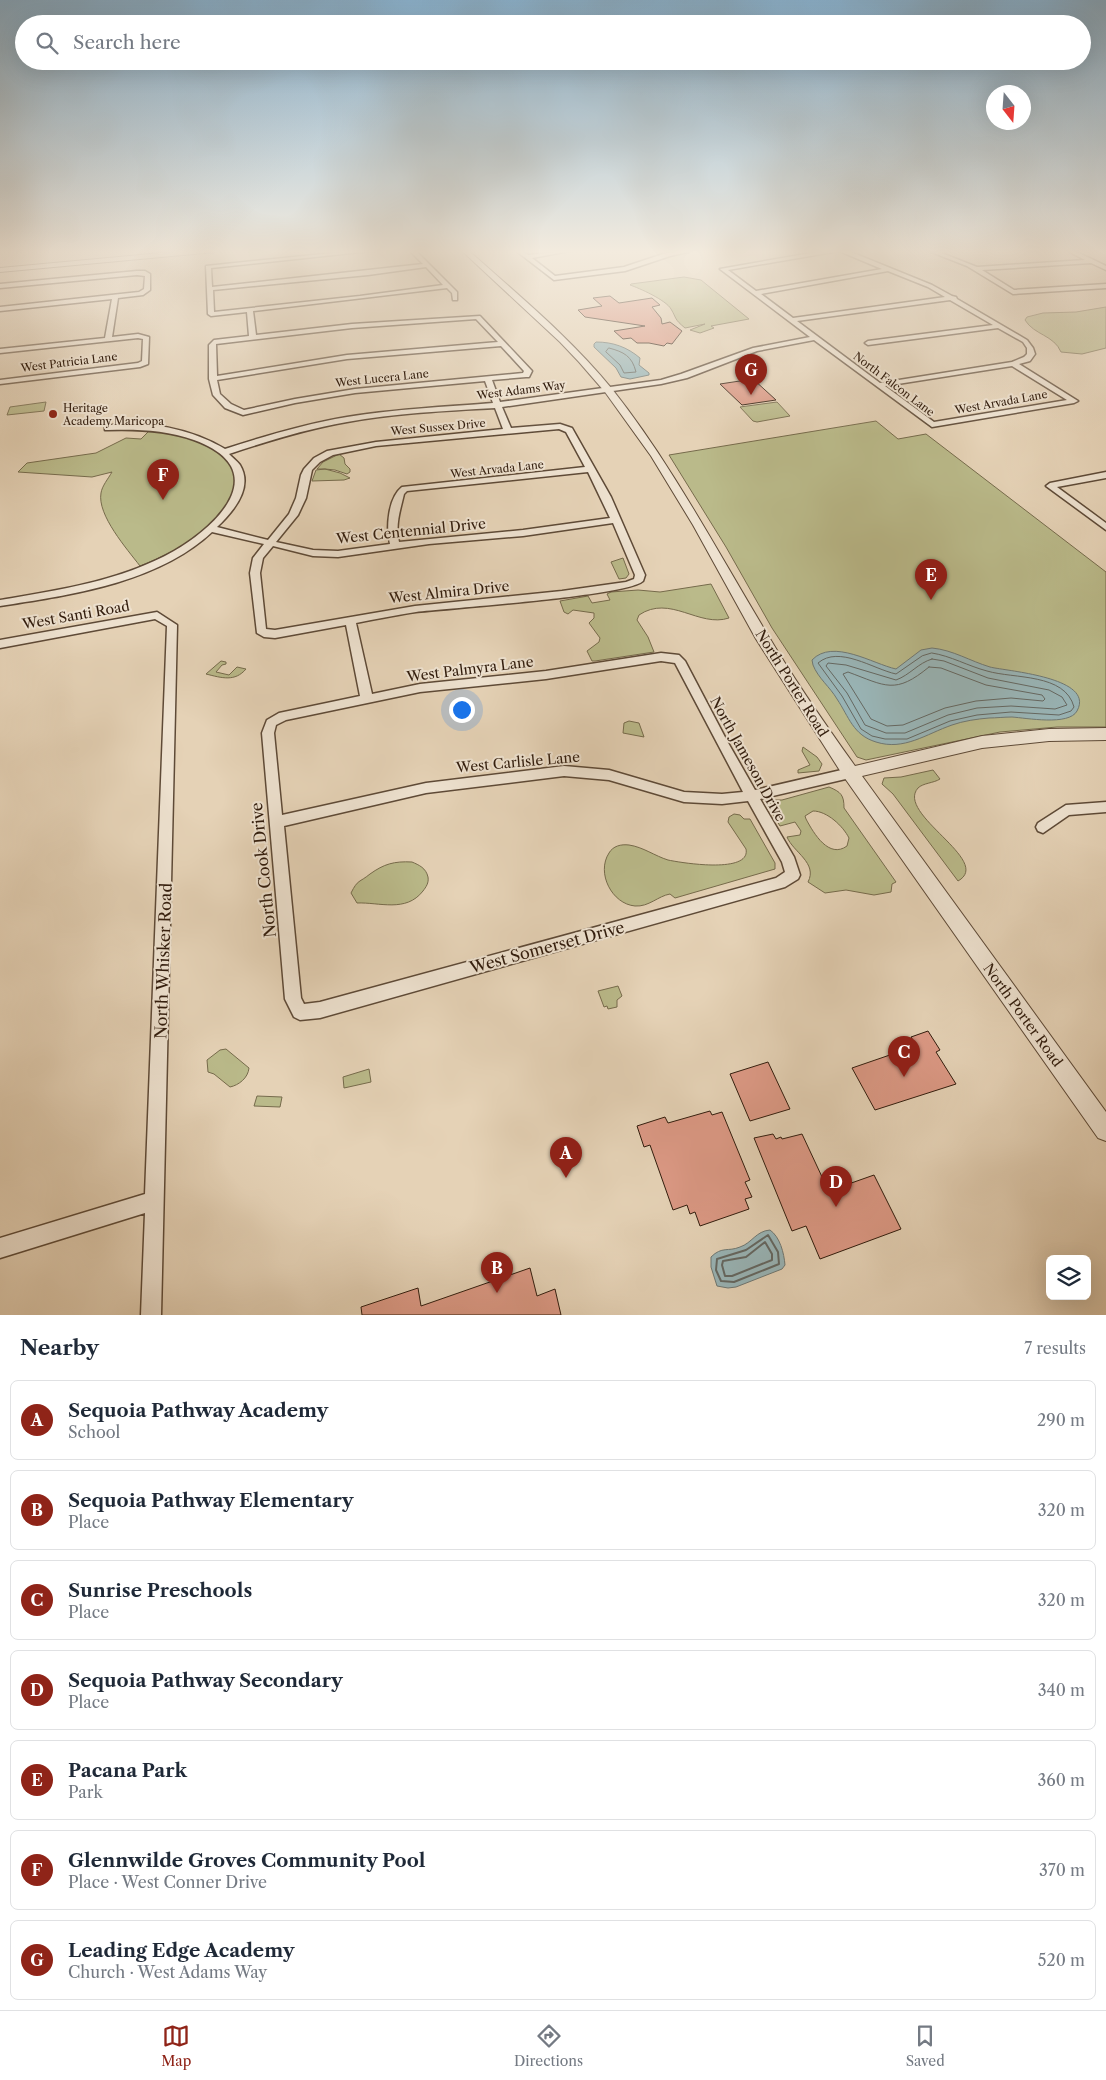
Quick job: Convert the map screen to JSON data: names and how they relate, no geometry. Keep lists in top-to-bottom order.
{
  "streets": {
    "street": [
      "West Patricia Lane",
      "West Lucera Lane",
      "North Falcon Lane",
      "West Adams Way",
      "West Arvada Lane",
      "West Sussex Drive",
      "West Centennial Drive",
      "West Almira Drive",
      "West Santi Road",
      "West Palmyra Lane",
      "North Porter Road",
      "North Jameson Drive",
      "West Carlisle Lane",
      "North Cook Drive",
      "West Somerset Drive",
      "North Whisker Road"
    ]
  },
  "crossings": [
    ["North Falcon Lane", "West Adams Way"],
    ["North Falcon Lane", "West Arvada Lane"],
    ["West Adams Way", "North Porter Road"],
    ["West Arvada Lane", "West Sussex Drive"],
    ["West Arvada Lane", "West Centennial Drive"],
    ["West Sussex Drive", "West Centennial Drive"],
    ["West Santi Road", "North Whisker Road"],
    ["West Palmyra Lane", "North Jameson Drive"],
    ["West Palmyra Lane", "North Cook Drive"],
    ["North Porter Road", "West Carlisle Lane"],
    ["North Jameson Drive", "West Carlisle Lane"],
    ["North Jameson Drive", "West Somerset Drive"],
    ["West Carlisle Lane", "North Cook Drive"],
    ["North Cook Drive", "West Somerset Drive"]
  ],
  "places": ["Heritage Academy Maricopa"],
  "north": "bottom",
  "page": {
    "search": "Search here",
    "pins": [
      "G",
      "F",
      "E",
      "C",
      "A",
      "D",
      "B"
    ],
    "heading": ["Nearby", "7 results"],
    "list": [
      {
        "mark": "A",
        "name": "Sequoia Pathway Academy",
        "note": "School",
        "value": "290 m"
      },
      {
        "mark": "B",
        "name": "Sequoia Pathway Elementary",
        "note": "Place",
        "value": "320 m"
      },
      {
        "mark": "C",
        "name": "Sunrise Preschools",
        "note": "Place",
        "value": "320 m"
      },
      {
        "mark": "D",
        "name": "Sequoia Pathway Secondary",
        "note": "Place",
        "value": "340 m"
      },
      {
        "mark": "E",
        "name": "Pacana Park",
        "note": "Park",
        "value": "360 m"
      },
      {
        "mark": "F",
        "name": "Glennwilde Groves Community Pool",
        "note": "Place · West Conner Drive",
        "value": "370 m"
      },
      {
        "mark": "G",
        "name": "Leading Edge Academy",
        "note": "Church · West Adams Way",
        "value": "520 m"
      }
    ],
    "nav": ["Map", "Directions", "Saved"]
  }
}
